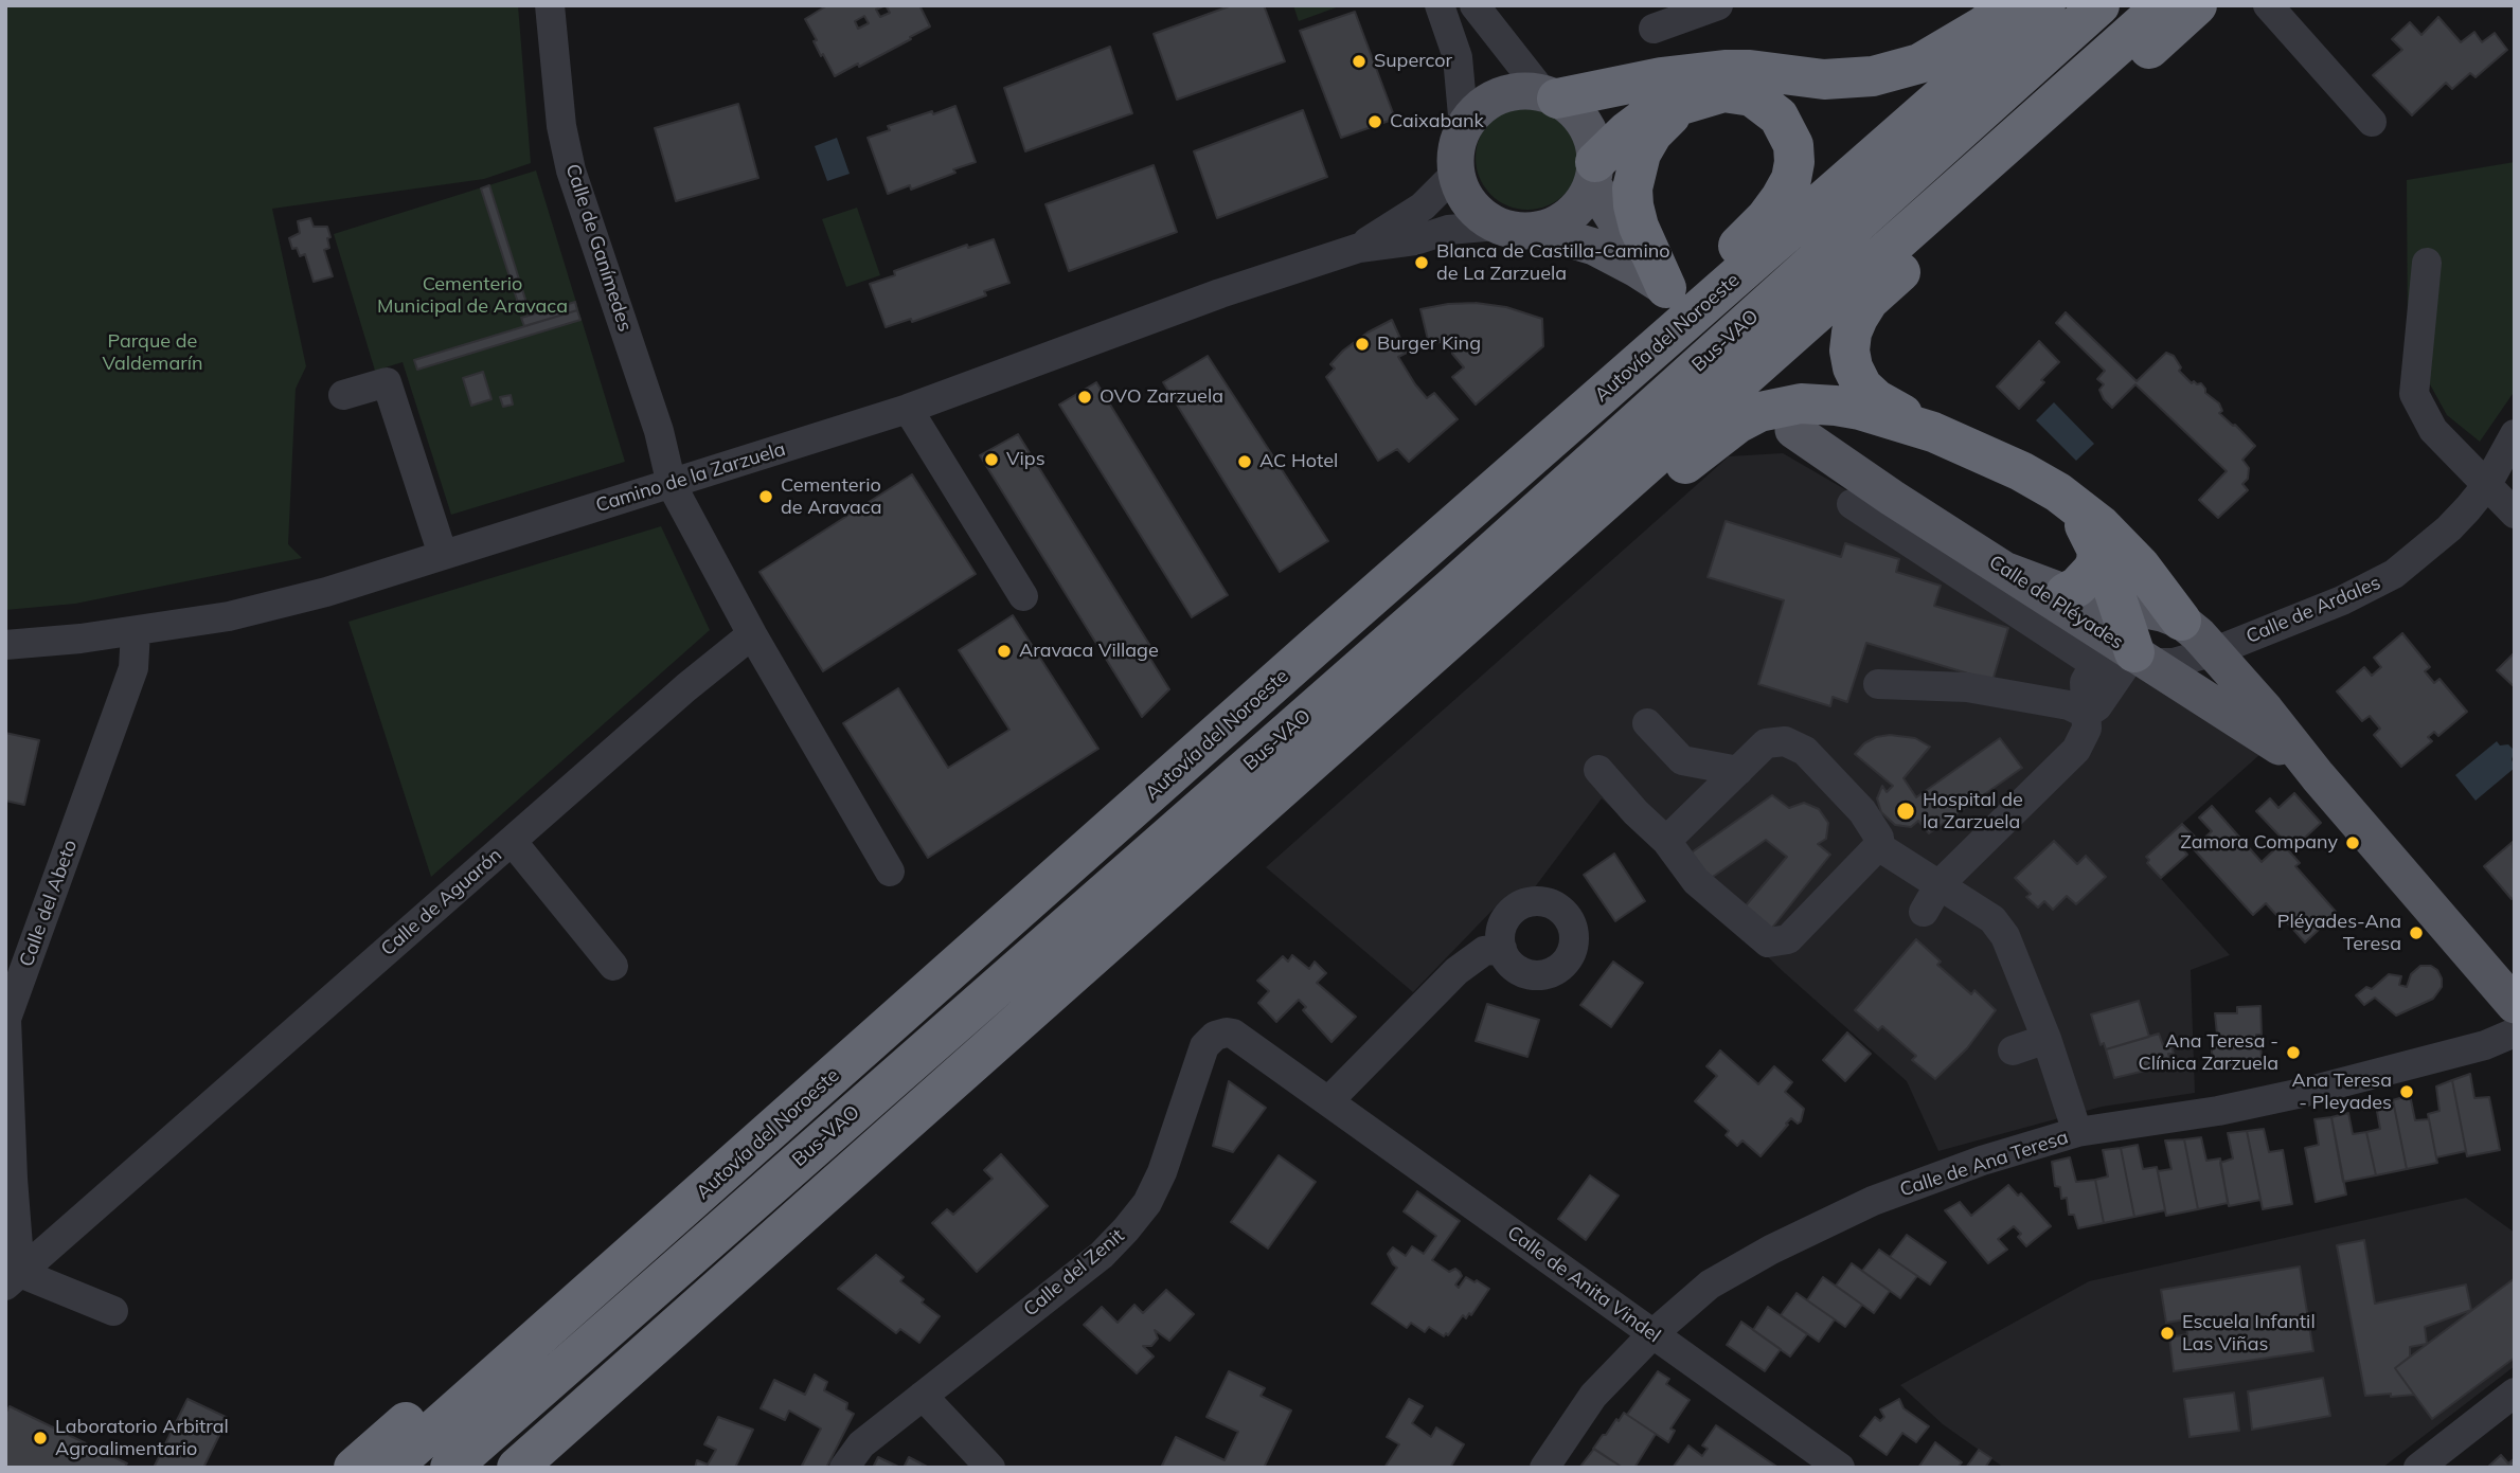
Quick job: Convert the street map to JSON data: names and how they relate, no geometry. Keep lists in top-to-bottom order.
{
  "streets": {
    "highway": ["Autovía del Noroeste", "Bus-VAO"],
    "main road": ["Calle de Pléyades"],
    "street": [
      "Calle de Ganímedes",
      "Camino de la Zarzuela",
      "Calle de Ardales",
      "Calle de Aguarón",
      "Calle del Abeto",
      "Calle de Ana Teresa",
      "Calle del Zenit",
      "Calle de Anita Vindel"
    ]
  },
  "crossings": [
    ["Calle de Ganímedes", "Camino de la Zarzuela"],
    ["Camino de la Zarzuela", "Calle del Abeto"],
    ["Calle de Pléyades", "Calle de Ardales"],
    ["Calle de Aguarón", "Calle del Abeto"],
    ["Calle de Ana Teresa", "Calle de Anita Vindel"],
    ["Calle del Zenit", "Calle de Anita Vindel"]
  ],
  "parks": ["Cementerio Municipal de Aravaca", "Parque de Valdemarín"],
  "places": [
    "Supercor",
    "Caixabank",
    "Blanca de Castilla-Camino de La Zarzuela",
    "Burger King",
    "OVO Zarzuela",
    "Vips",
    "AC Hotel",
    "Cementerio de Aravaca",
    "Aravaca Village",
    "Hospital de la Zarzuela",
    "Zamora Company",
    "Pléyades-Ana Teresa",
    "Ana Teresa - Clínica Zarzuela",
    "Ana Teresa - Pleyades",
    "Escuela Infantil Las Viñas",
    "Laboratorio Arbitral Agroalimentario"
  ]
}
